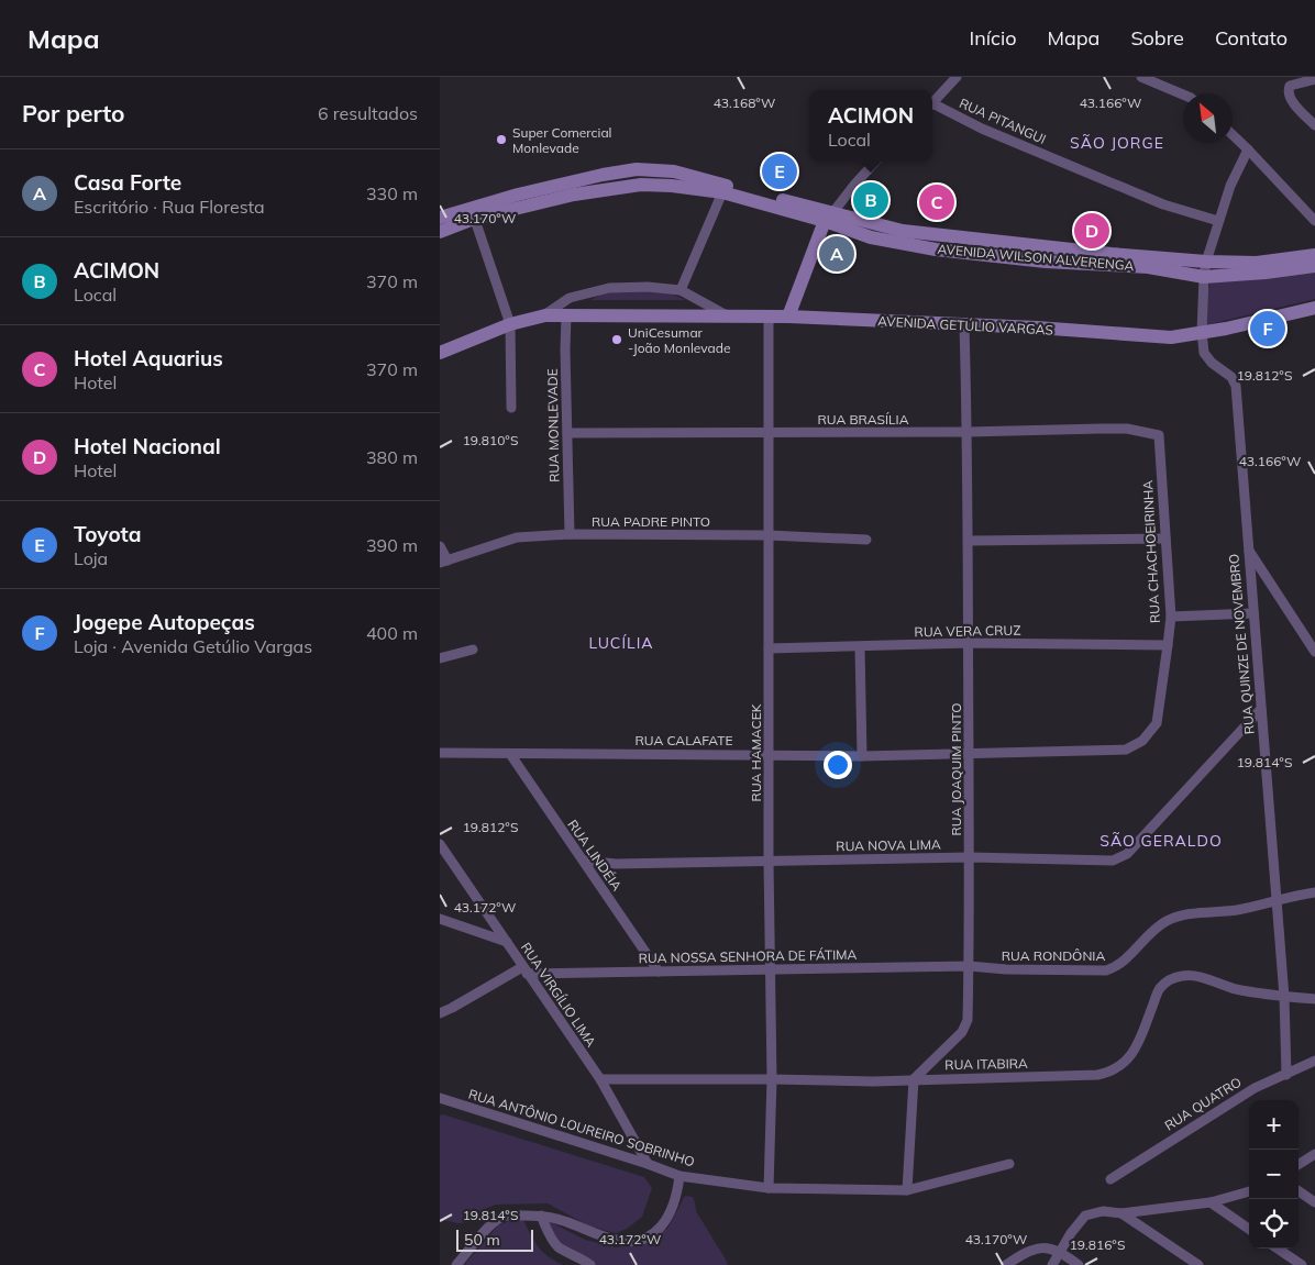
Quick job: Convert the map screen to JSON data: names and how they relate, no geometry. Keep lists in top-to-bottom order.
{
  "streets": {
    "main road": ["AVENIDA WILSON ALVERENGA", "AVENIDA GETÚLIO VARGAS"],
    "street": [
      "RUA PITANGUI",
      "RUA BRASÍLIA",
      "RUA MONLEVADE",
      "RUA PADRE PINTO",
      "RUA CHACHOEIRINHA",
      "RUA VERA CRUZ",
      "RUA QUINZE DE NOVEMBRO",
      "RUA CALAFATE",
      "RUA HAMACEK",
      "RUA JOAQUIM PINTO",
      "RUA NOVA LIMA",
      "RUA LINDÉIA",
      "RUA RONDÔNIA",
      "RUA NOSSA SENHORA DE FÁTIMA",
      "RUA VIRGÍLIO LIMA",
      "RUA ITABIRA",
      "RUA QUATRO",
      "RUA ANTÔNIO LOUREIRO SOBRINHO"
    ]
  },
  "crossings": [
    ["AVENIDA GETÚLIO VARGAS", "RUA MONLEVADE"],
    ["AVENIDA GETÚLIO VARGAS", "RUA QUINZE DE NOVEMBRO"],
    ["AVENIDA GETÚLIO VARGAS", "RUA HAMACEK"],
    ["AVENIDA GETÚLIO VARGAS", "RUA JOAQUIM PINTO"],
    ["RUA BRASÍLIA", "RUA MONLEVADE"],
    ["RUA BRASÍLIA", "RUA CHACHOEIRINHA"],
    ["RUA BRASÍLIA", "RUA HAMACEK"],
    ["RUA BRASÍLIA", "RUA JOAQUIM PINTO"],
    ["RUA MONLEVADE", "RUA PADRE PINTO"],
    ["RUA PADRE PINTO", "RUA HAMACEK"],
    ["RUA CHACHOEIRINHA", "RUA VERA CRUZ"],
    ["RUA CHACHOEIRINHA", "RUA CALAFATE"],
    ["RUA VERA CRUZ", "RUA HAMACEK"],
    ["RUA VERA CRUZ", "RUA JOAQUIM PINTO"],
    ["RUA QUINZE DE NOVEMBRO", "RUA NOVA LIMA"],
    ["RUA QUINZE DE NOVEMBRO", "RUA RONDÔNIA"],
    ["RUA QUINZE DE NOVEMBRO", "RUA ITABIRA"],
    ["RUA QUINZE DE NOVEMBRO", "RUA QUATRO"],
    ["RUA CALAFATE", "RUA HAMACEK"],
    ["RUA CALAFATE", "RUA JOAQUIM PINTO"],
    ["RUA CALAFATE", "RUA LINDÉIA"],
    ["RUA HAMACEK", "RUA NOVA LIMA"],
    ["RUA HAMACEK", "RUA NOSSA SENHORA DE FÁTIMA"],
    ["RUA HAMACEK", "RUA ITABIRA"],
    ["RUA HAMACEK", "RUA ANTÔNIO LOUREIRO SOBRINHO"],
    ["RUA JOAQUIM PINTO", "RUA NOVA LIMA"],
    ["RUA JOAQUIM PINTO", "RUA RONDÔNIA"],
    ["RUA JOAQUIM PINTO", "RUA NOSSA SENHORA DE FÁTIMA"],
    ["RUA JOAQUIM PINTO", "RUA ITABIRA"],
    ["RUA NOVA LIMA", "RUA LINDÉIA"],
    ["RUA LINDÉIA", "RUA NOSSA SENHORA DE FÁTIMA"],
    ["RUA RONDÔNIA", "RUA NOSSA SENHORA DE FÁTIMA"],
    ["RUA NOSSA SENHORA DE FÁTIMA", "RUA VIRGÍLIO LIMA"],
    ["RUA VIRGÍLIO LIMA", "RUA ITABIRA"],
    ["RUA VIRGÍLIO LIMA", "RUA ANTÔNIO LOUREIRO SOBRINHO"]
  ],
  "districts": ["SÃO JORGE", "LUCÍLIA", "SÃO GERALDO"],
  "places": ["Super Comercial Monlevade", "UniCesumar -João Monlevade"],
  "scale_bar": "50 m",
  "north": "top left",
  "page": {
    "header": "Mapa",
    "nav": [
      "Início",
      "Mapa",
      "Sobre",
      "Contato"
    ],
    "heading": ["Por perto", "6 resultados"],
    "popup": ["ACIMON", "Local"],
    "list": [
      {
        "mark": "A",
        "name": "Casa Forte",
        "note": "Escritório · Rua Floresta",
        "value": "330 m"
      },
      {
        "mark": "B",
        "name": "ACIMON",
        "note": "Local",
        "value": "370 m"
      },
      {
        "mark": "C",
        "name": "Hotel Aquarius",
        "note": "Hotel",
        "value": "370 m"
      },
      {
        "mark": "D",
        "name": "Hotel Nacional",
        "note": "Hotel",
        "value": "380 m"
      },
      {
        "mark": "E",
        "name": "Toyota",
        "note": "Loja",
        "value": "390 m"
      },
      {
        "mark": "F",
        "name": "Jogepe Autopeças",
        "note": "Loja · Avenida Getúlio Vargas",
        "value": "400 m"
      }
    ],
    "pins": [
      "E",
      "B",
      "C",
      "D",
      "A",
      "F"
    ],
    "map_buttons": ["+", "−"],
    "scale": "50 m"
  },
  "coordinates": [
    "43.168°W",
    "43.166°W",
    "43.170°W",
    "19.812°S",
    "19.810°S",
    "19.814°S",
    "43.172°W",
    "19.816°S"
  ]
}
